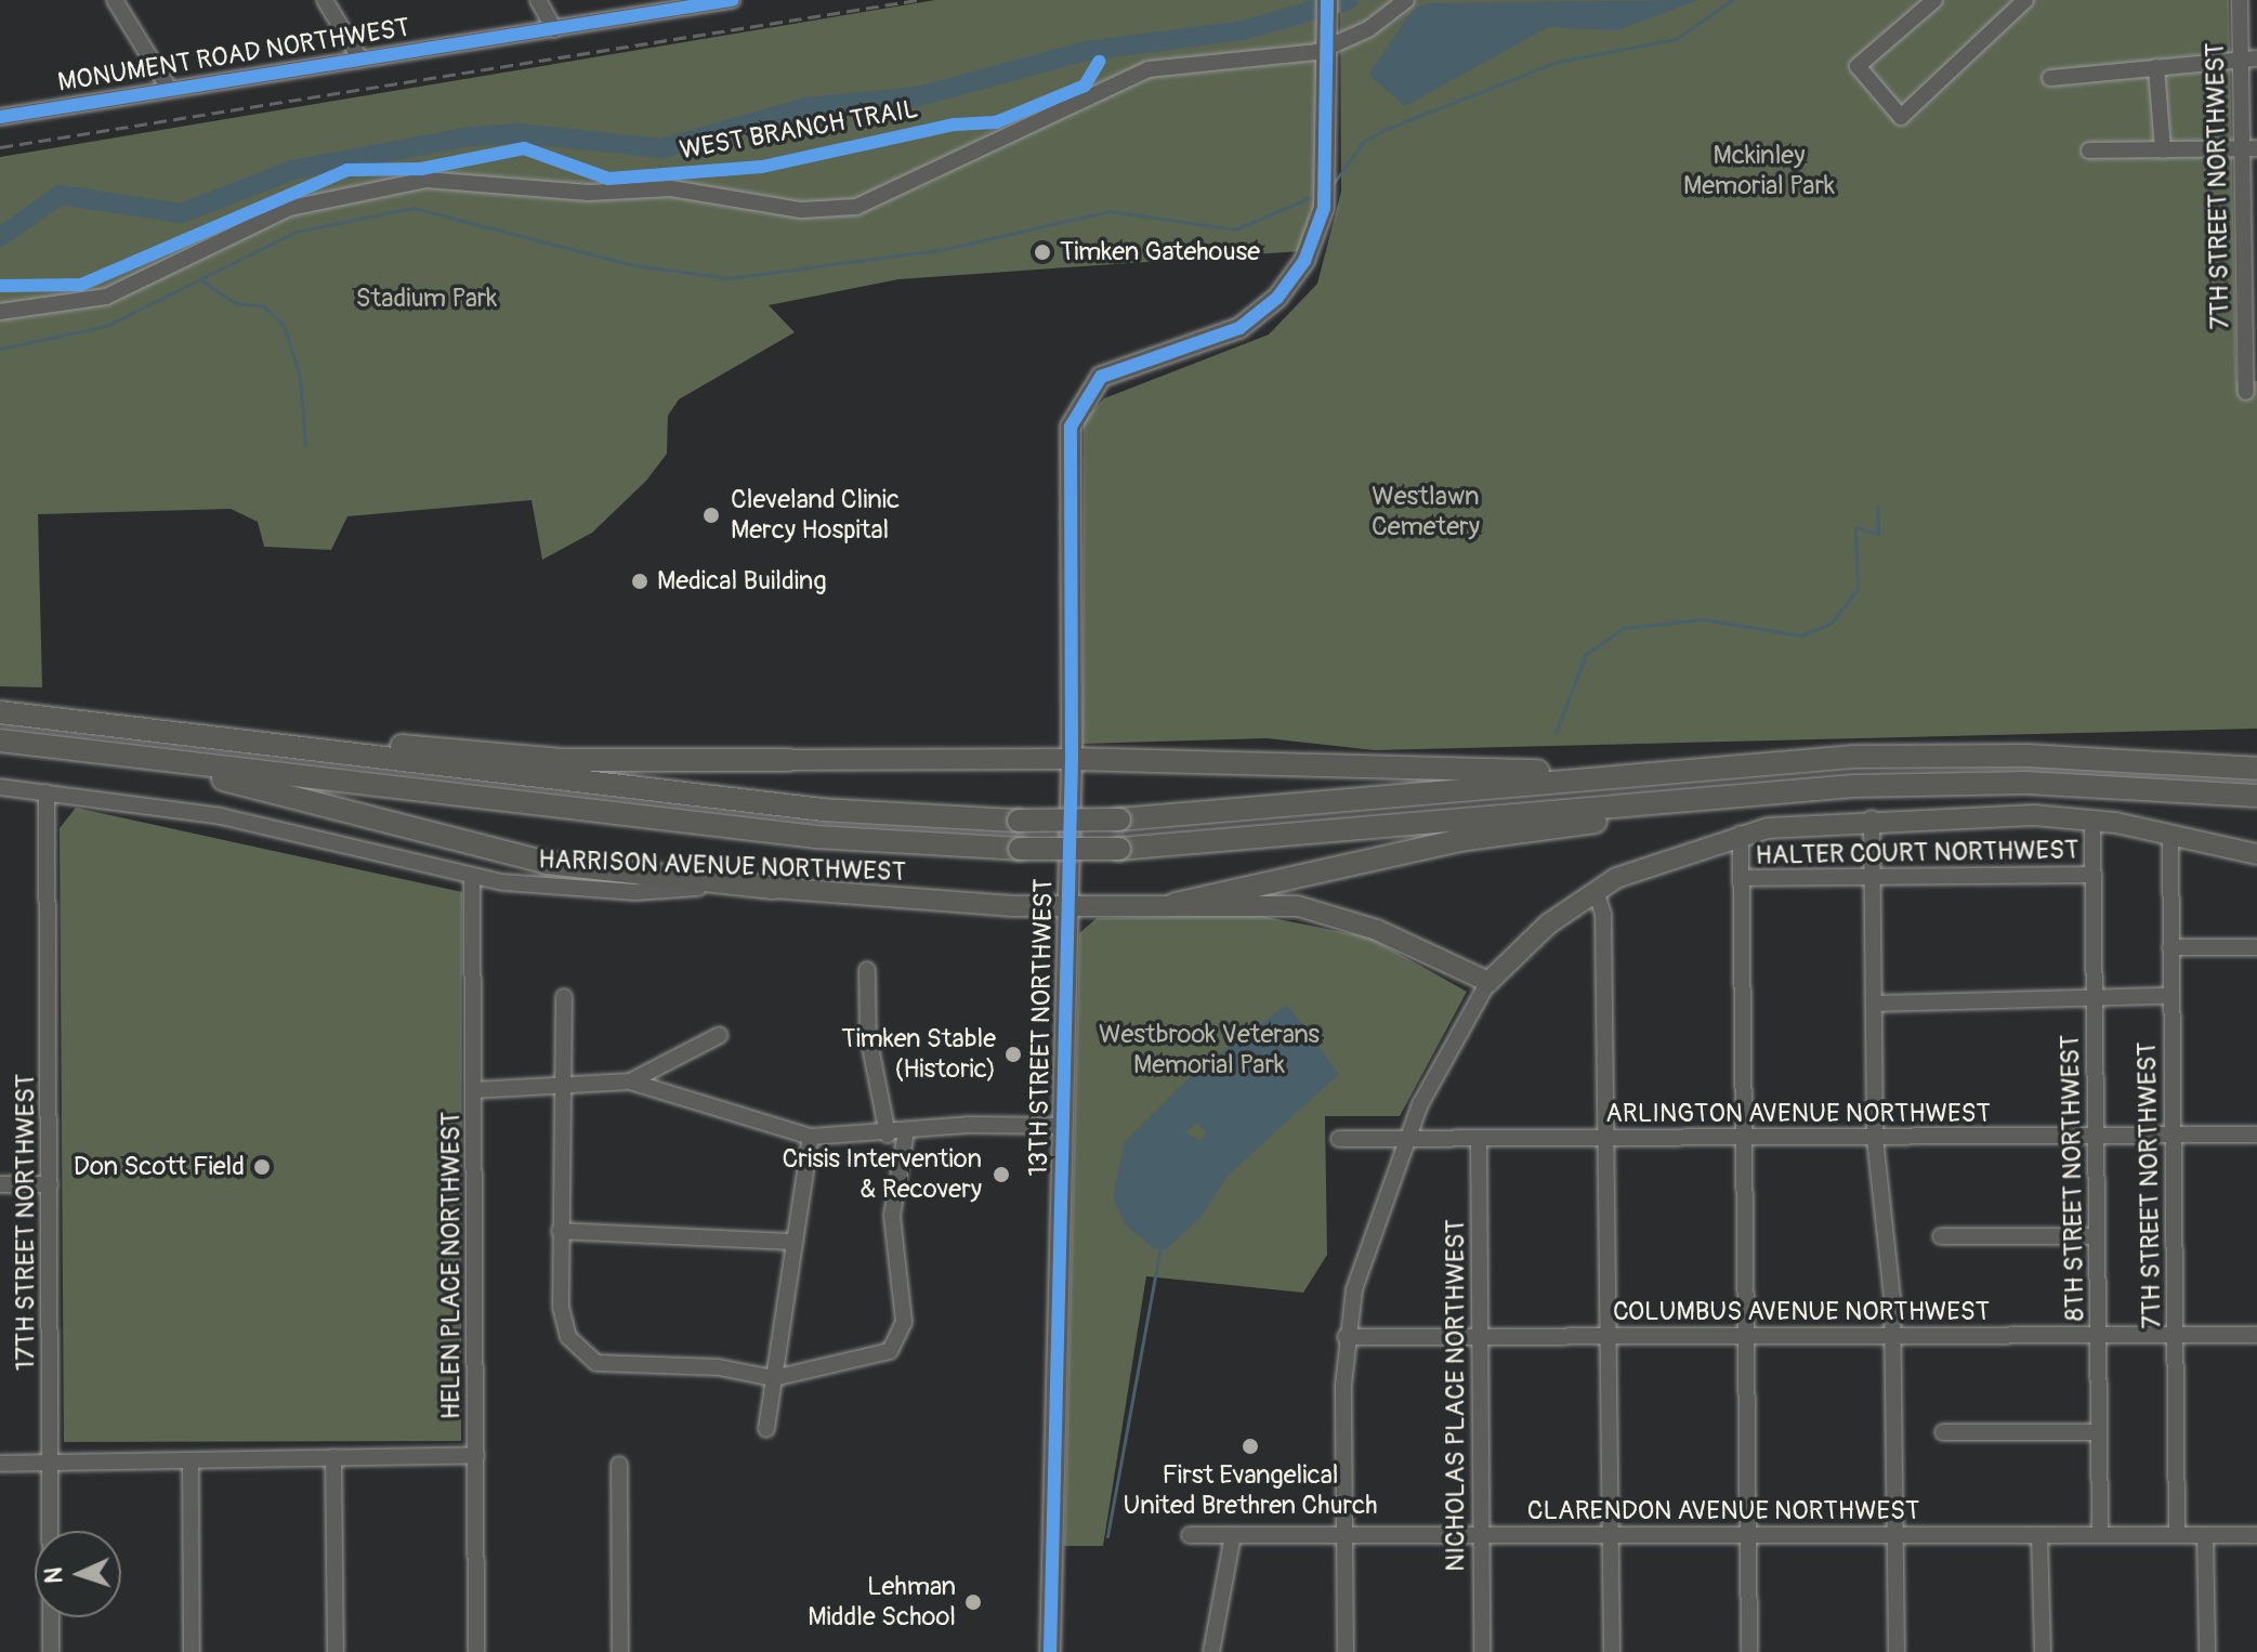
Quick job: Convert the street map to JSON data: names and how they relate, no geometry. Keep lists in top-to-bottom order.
{
  "streets": {
    "main road": ["HARRISON AVENUE NORTHWEST", "13TH STREET NORTHWEST"],
    "street": [
      "MONUMENT ROAD NORTHWEST",
      "7TH STREET NORTHWEST",
      "HALTER COURT NORTHWEST",
      "ARLINGTON AVENUE NORTHWEST",
      "8TH STREET NORTHWEST",
      "17TH STREET NORTHWEST",
      "HELEN PLACE NORTHWEST",
      "COLUMBUS AVENUE NORTHWEST",
      "NICHOLAS PLACE NORTHWEST",
      "CLARENDON AVENUE NORTHWEST"
    ],
    "cycle path": ["WEST BRANCH TRAIL"]
  },
  "crossings": [
    ["7TH STREET NORTHWEST", "ARLINGTON AVENUE NORTHWEST"],
    ["7TH STREET NORTHWEST", "COLUMBUS AVENUE NORTHWEST"],
    ["7TH STREET NORTHWEST", "CLARENDON AVENUE NORTHWEST"],
    ["HALTER COURT NORTHWEST", "8TH STREET NORTHWEST"],
    ["HARRISON AVENUE NORTHWEST", "13TH STREET NORTHWEST"],
    ["HARRISON AVENUE NORTHWEST", "17TH STREET NORTHWEST"],
    ["HARRISON AVENUE NORTHWEST", "HELEN PLACE NORTHWEST"],
    ["ARLINGTON AVENUE NORTHWEST", "8TH STREET NORTHWEST"],
    ["ARLINGTON AVENUE NORTHWEST", "NICHOLAS PLACE NORTHWEST"],
    ["8TH STREET NORTHWEST", "COLUMBUS AVENUE NORTHWEST"],
    ["8TH STREET NORTHWEST", "CLARENDON AVENUE NORTHWEST"],
    ["COLUMBUS AVENUE NORTHWEST", "NICHOLAS PLACE NORTHWEST"],
    ["NICHOLAS PLACE NORTHWEST", "CLARENDON AVENUE NORTHWEST"]
  ],
  "parks": [
    "Mckinley Memorial Park",
    "Stadium Park",
    "Westlawn Cemetery",
    "Westbrook Veterans Memorial Park"
  ],
  "places": [
    "Timken Gatehouse",
    "Cleveland Clinic Mercy Hospital",
    "Medical Building",
    "Timken Stable (Historic)",
    "Don Scott Field",
    "Crisis Intervention & Recovery",
    "First Evangelical United Brethren Church",
    "Lehman Middle School"
  ],
  "north": "left"
}
